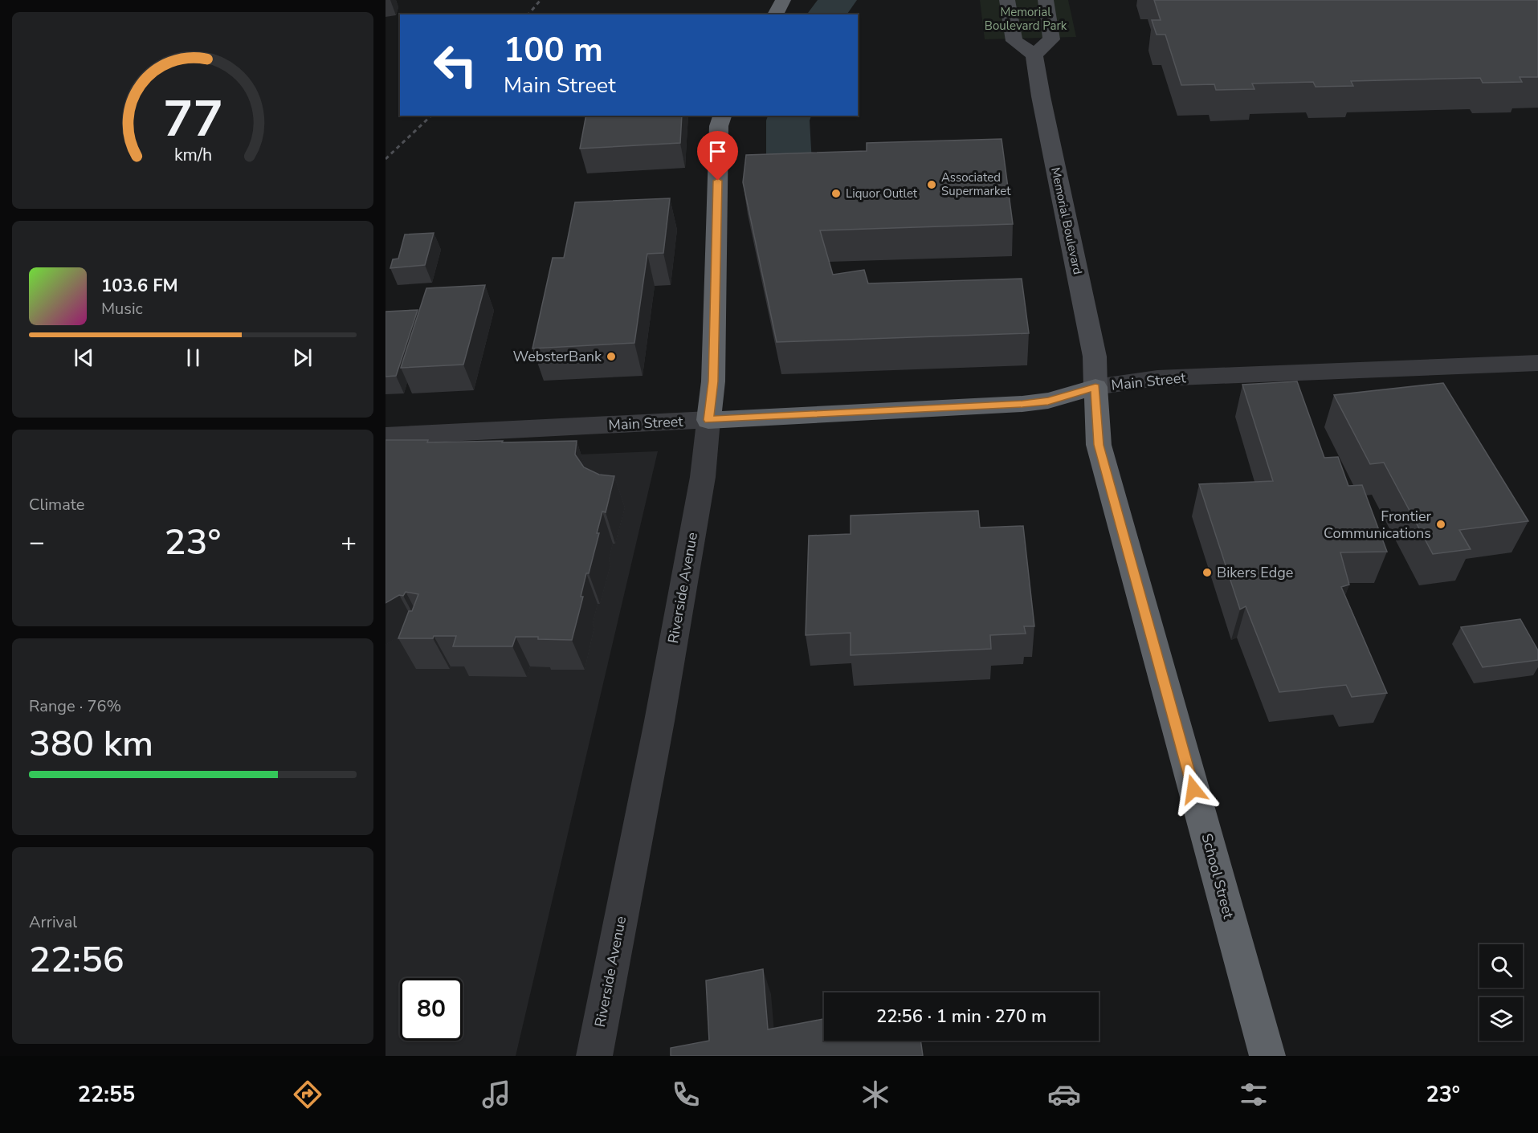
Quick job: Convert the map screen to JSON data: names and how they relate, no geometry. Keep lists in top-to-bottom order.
{
  "streets": {
    "highway": ["Main Street", "Riverside Avenue", "School Street"],
    "main road": ["Memorial Boulevard"]
  },
  "crossings": [
    ["Memorial Boulevard", "Main Street"],
    ["Memorial Boulevard", "School Street"],
    ["Main Street", "Riverside Avenue"],
    ["Main Street", "School Street"]
  ],
  "parks": ["Memorial Boulevard Park"],
  "places": [
    "Associated Supermarket",
    "Liquor Outlet",
    "WebsterBank",
    "Frontier Communications",
    "Bikers Edge"
  ],
  "page": {
    "turn": ["100 m", "Main Street"],
    "song": ["103.6 FM", "Music"],
    "tile": [
      "Climate",
      ["Range · 76%", "380 km"],
      ["Arrival", "22:56"]
    ],
    "heat": ["−", "23°", "+"],
    "limit": "80",
    "trip": "22:56 · 1 min · 270 m",
    "tabs": ["22:55", "23°"],
    "gauge": ["77", "km/h"]
  }
}
